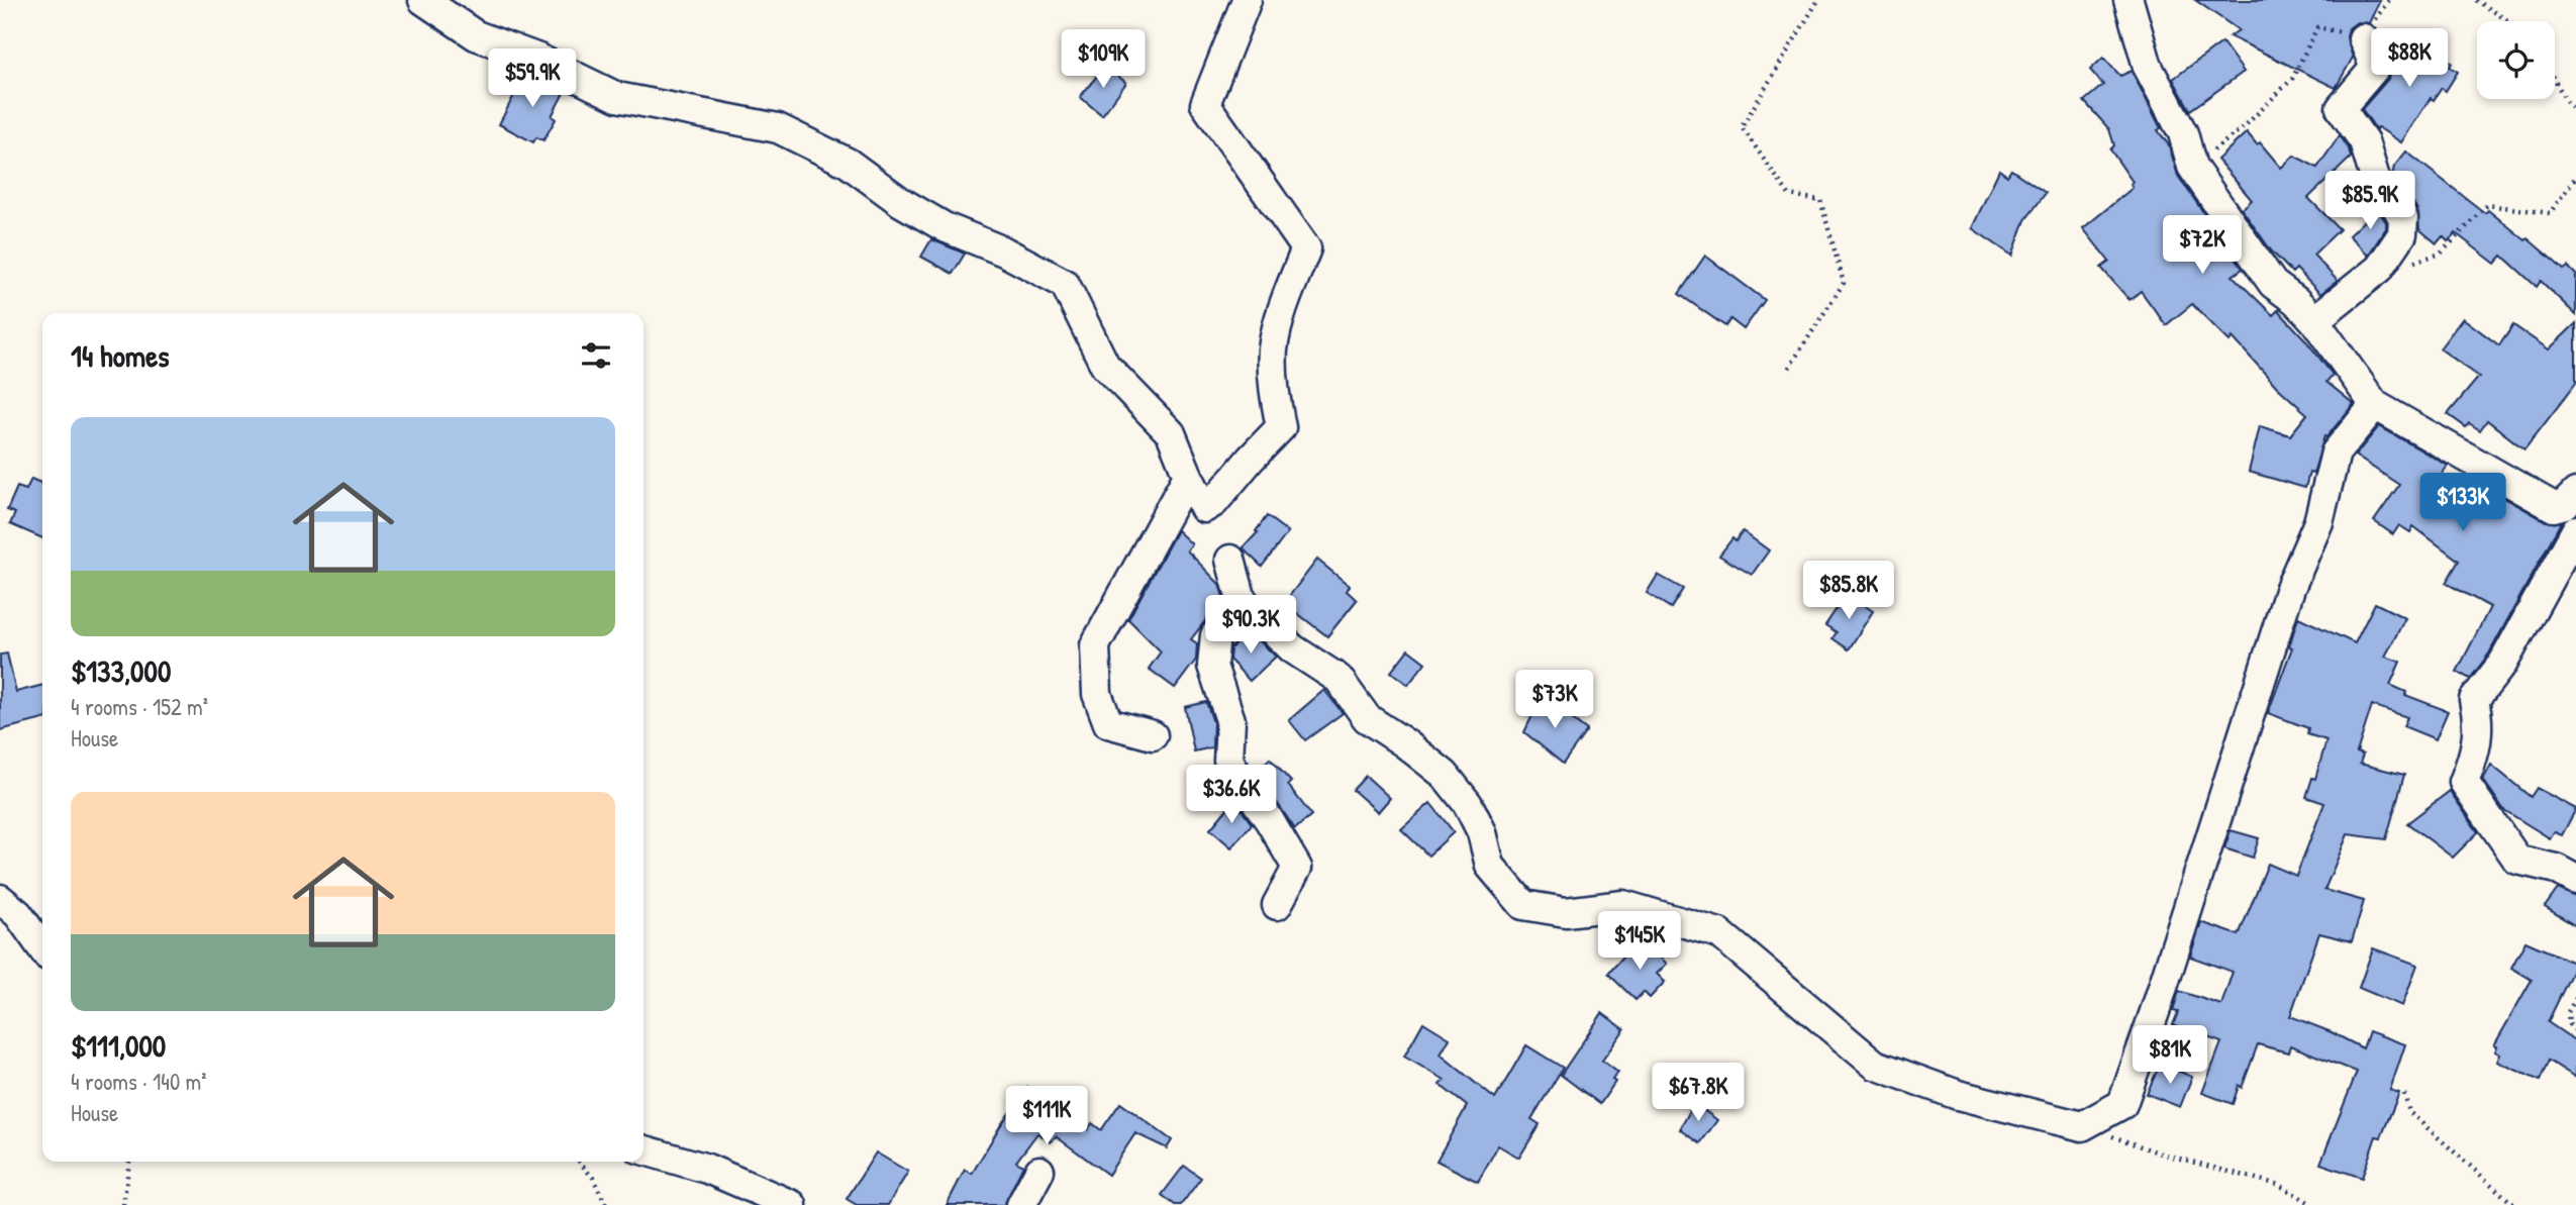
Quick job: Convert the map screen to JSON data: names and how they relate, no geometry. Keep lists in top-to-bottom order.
{
  "page": {
    "price": [
      "$88K",
      "$109K",
      "$59.9K",
      "$85.9K",
      "$72K",
      "$133K",
      "$85.8K",
      "$90.3K",
      "$73K",
      "$36.6K",
      "$145K",
      "$81K",
      "$67.8K",
      "$111K"
    ],
    "heading": "14 homes",
    "list": [
      {
        "name": "$133,000",
        "note": "4 rooms · 152 m² · House"
      },
      {
        "name": "$111,000",
        "note": "4 rooms · 140 m² · House"
      }
    ]
  }
}
